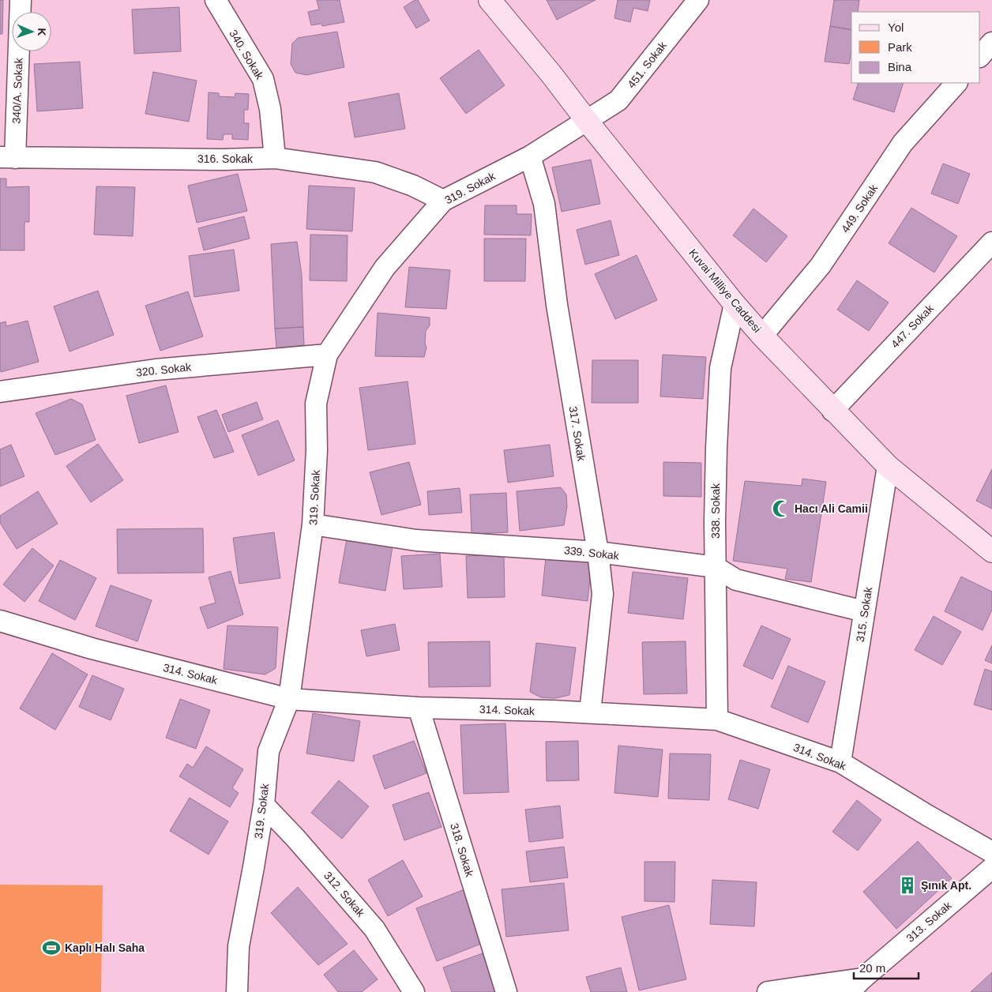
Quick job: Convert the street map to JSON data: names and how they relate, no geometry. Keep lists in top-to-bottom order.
{
  "streets": {
    "street": [
      "340. Sokak",
      "451. Sokak",
      "340/A. Sokak",
      "316. Sokak",
      "319. Sokak",
      "449. Sokak",
      "Kuvai Milliye Caddesi",
      "447. Sokak",
      "320. Sokak",
      "317. Sokak",
      "338. Sokak",
      "339. Sokak",
      "315. Sokak",
      "314. Sokak",
      "318. Sokak",
      "312. Sokak",
      "313. Sokak"
    ]
  },
  "crossings": [
    ["340. Sokak", "316. Sokak"],
    ["451. Sokak", "319. Sokak"],
    ["451. Sokak", "Kuvai Milliye Caddesi"],
    ["340/A. Sokak", "316. Sokak"],
    ["316. Sokak", "319. Sokak"],
    ["319. Sokak", "Kuvai Milliye Caddesi"],
    ["319. Sokak", "320. Sokak"],
    ["319. Sokak", "317. Sokak"],
    ["319. Sokak", "339. Sokak"],
    ["319. Sokak", "314. Sokak"],
    ["319. Sokak", "312. Sokak"],
    ["449. Sokak", "Kuvai Milliye Caddesi"],
    ["Kuvai Milliye Caddesi", "447. Sokak"],
    ["Kuvai Milliye Caddesi", "338. Sokak"],
    ["Kuvai Milliye Caddesi", "315. Sokak"],
    ["317. Sokak", "339. Sokak"],
    ["317. Sokak", "314. Sokak"],
    ["338. Sokak", "339. Sokak"],
    ["338. Sokak", "314. Sokak"],
    ["339. Sokak", "315. Sokak"],
    ["315. Sokak", "314. Sokak"],
    ["314. Sokak", "318. Sokak"]
  ],
  "places": {
    "mosque": ["Hacı Ali Camii"],
    "building": ["Şınık Apt."],
    "sports": ["Kaplı Halı Saha"]
  },
  "legend": ["Yol", "Park", "Bina"],
  "scale_bar": "20 m",
  "north": "right"
}
